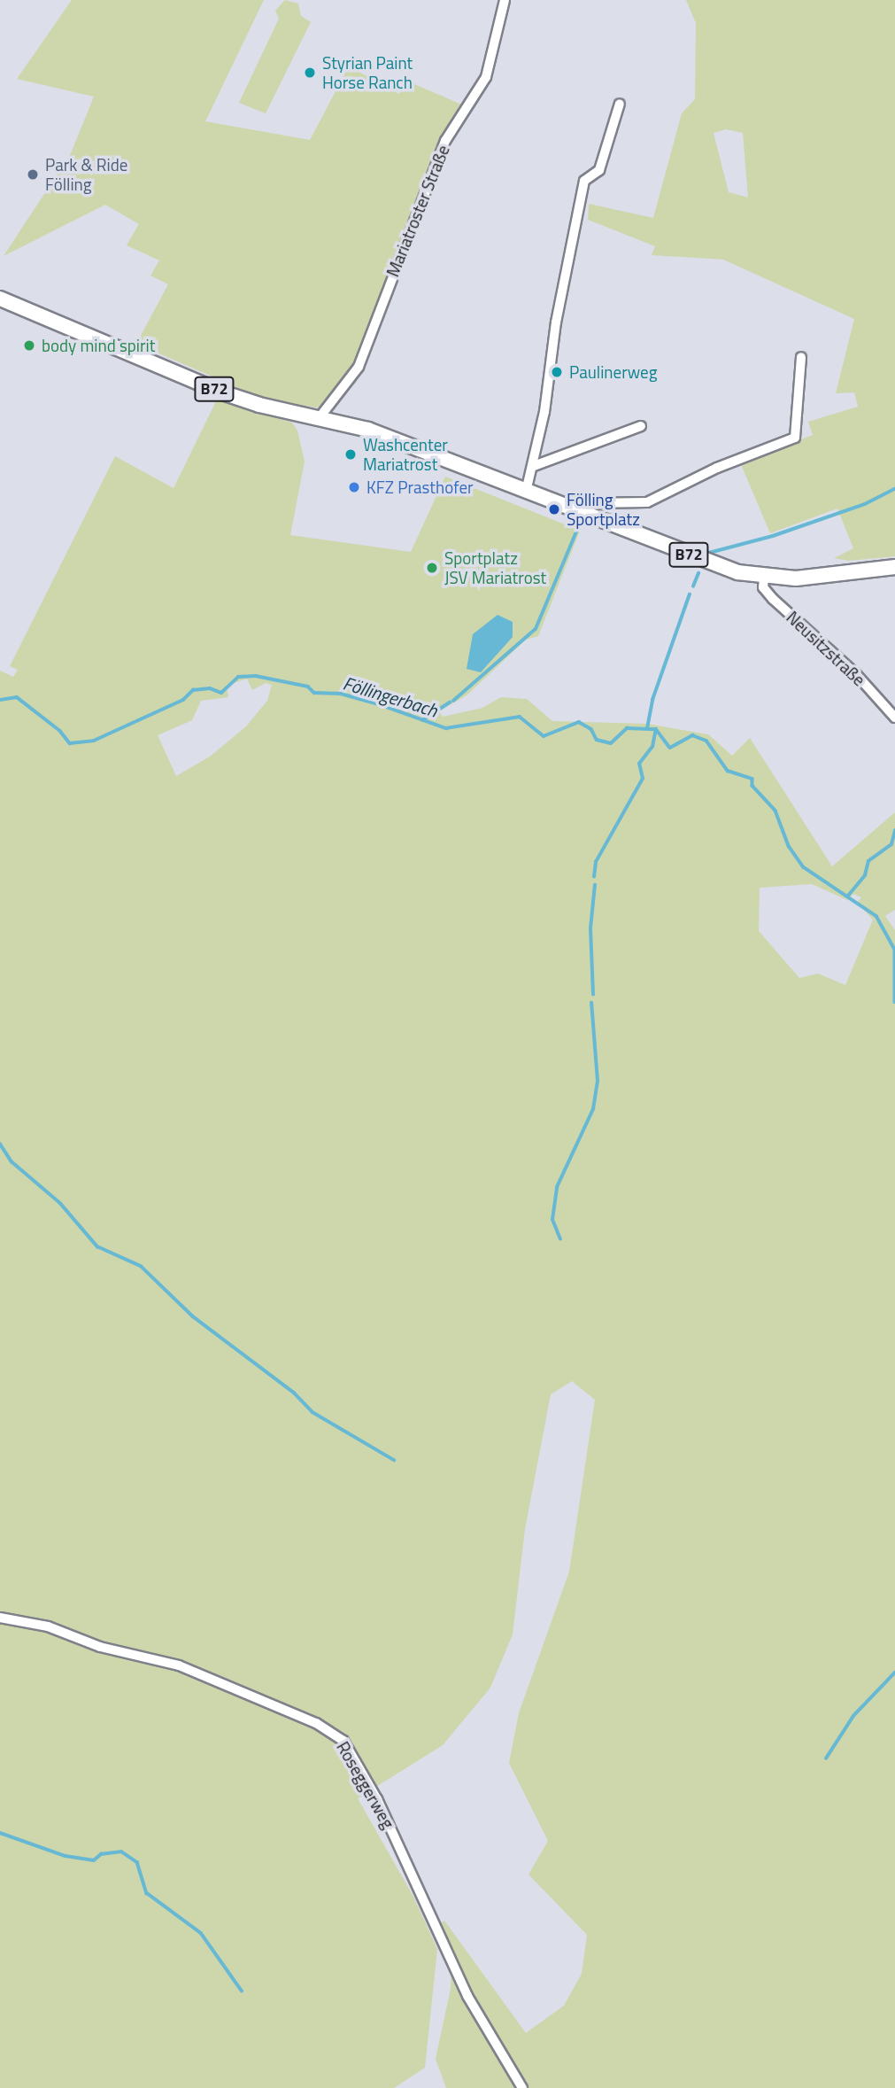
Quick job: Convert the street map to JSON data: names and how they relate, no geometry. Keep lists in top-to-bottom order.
{
  "streets": {
    "main road": ["B72"],
    "street": ["Mariatroster Straße", "Neusitzstraße", "Roseggerweg"]
  },
  "crossings": [
    ["Mariatroster Straße", "B72"],
    ["B72", "Neusitzstraße"]
  ],
  "water": ["Föllingerbach"],
  "places": [
    "Styrian Paint Horse Ranch",
    "Park & Ride Fölling",
    "body mind spirit",
    "Paulinerweg",
    "Washcenter Mariatrost",
    "KFZ Prasthofer",
    "Fölling Sportplatz",
    "Sportplatz JSV Mariatrost"
  ]
}
